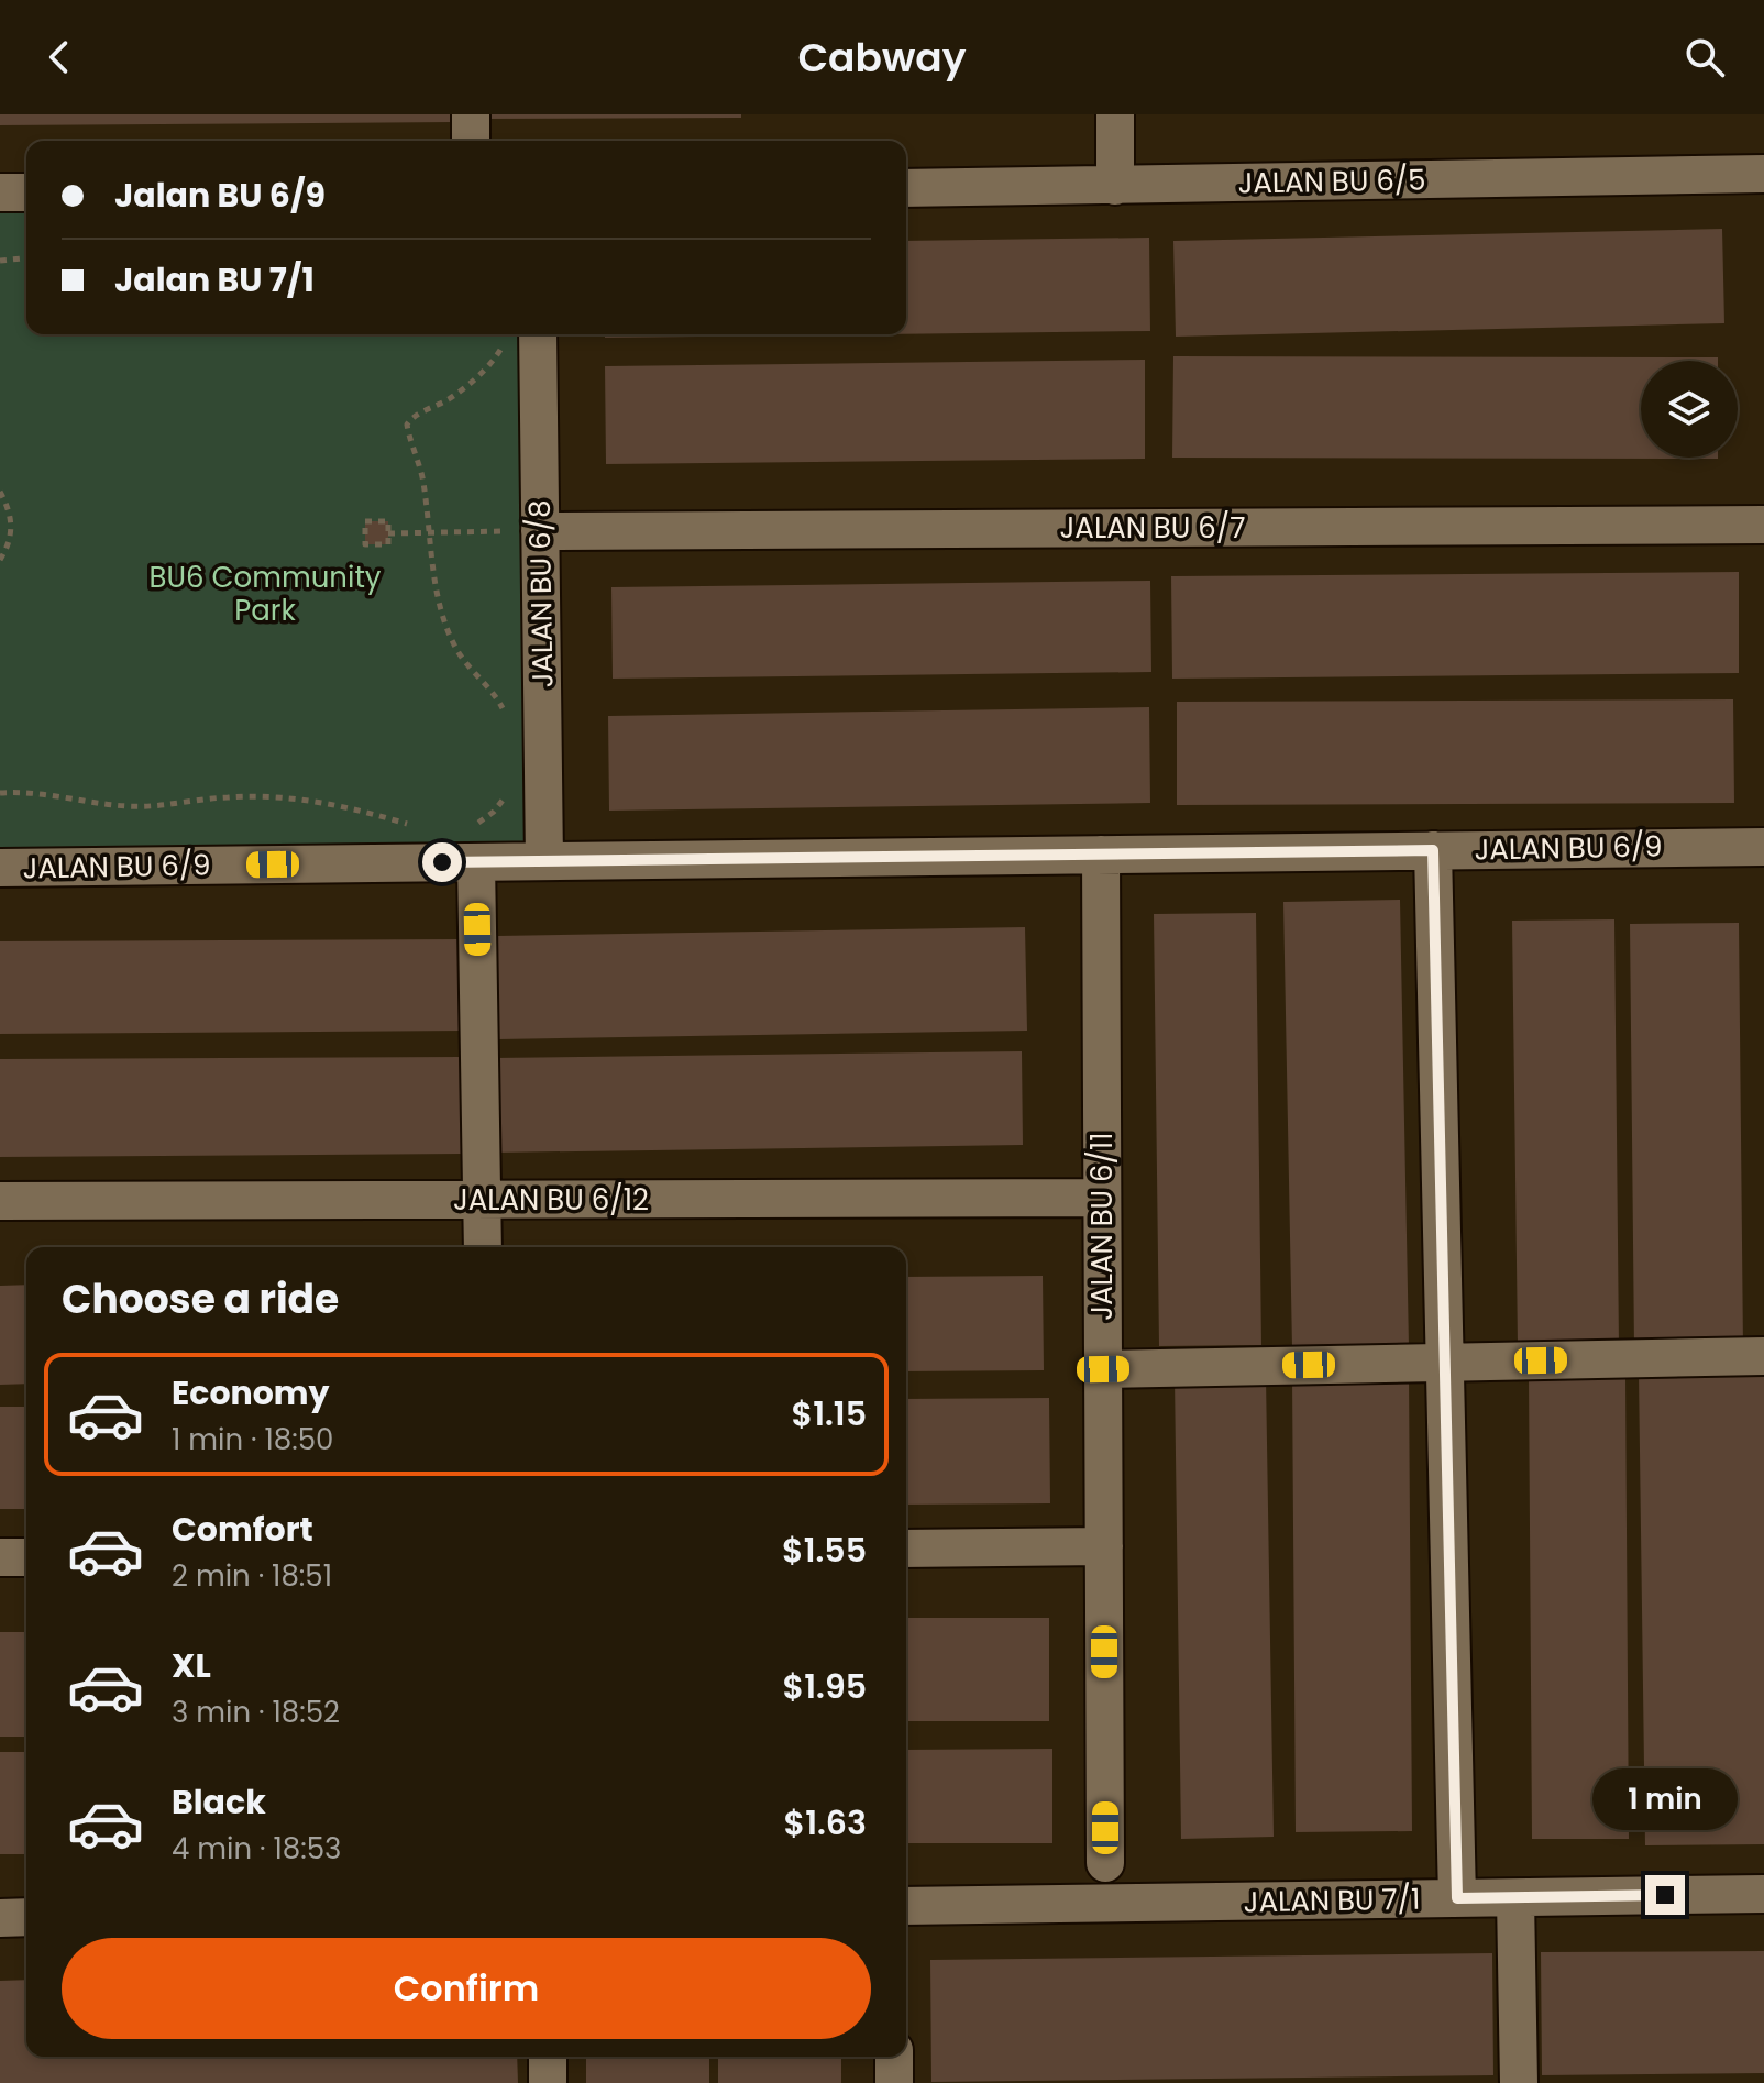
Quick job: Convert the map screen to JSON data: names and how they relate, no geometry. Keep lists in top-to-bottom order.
{
  "streets": {
    "street": [
      "JALAN BU 6/5",
      "JALAN BU 6/7",
      "JALAN BU 6/8",
      "JALAN BU 6/9",
      "JALAN BU 6/12",
      "JALAN BU 6/11",
      "JALAN BU 7/1"
    ]
  },
  "crossings": [
    ["JALAN BU 6/7", "JALAN BU 6/8"],
    ["JALAN BU 6/8", "JALAN BU 6/9"],
    ["JALAN BU 6/9", "JALAN BU 6/11"],
    ["JALAN BU 6/12", "JALAN BU 6/11"]
  ],
  "parks": ["BU6 Community Park"],
  "page": {
    "header": "Cabway",
    "banner": ["Jalan BU 6/9", "Jalan BU 7/1"],
    "heading": "Choose a ride",
    "list": [
      {
        "name": "Economy",
        "note": "1 min · 18:50",
        "value": "$1.15"
      },
      {
        "name": "Comfort",
        "note": "2 min · 18:51",
        "value": "$1.55"
      },
      {
        "name": "XL",
        "note": "3 min · 18:52",
        "value": "$1.95"
      },
      {
        "name": "Black",
        "note": "4 min · 18:53",
        "value": "$1.63"
      }
    ],
    "bubble": "1 min",
    "buttons": "Confirm"
  }
}
